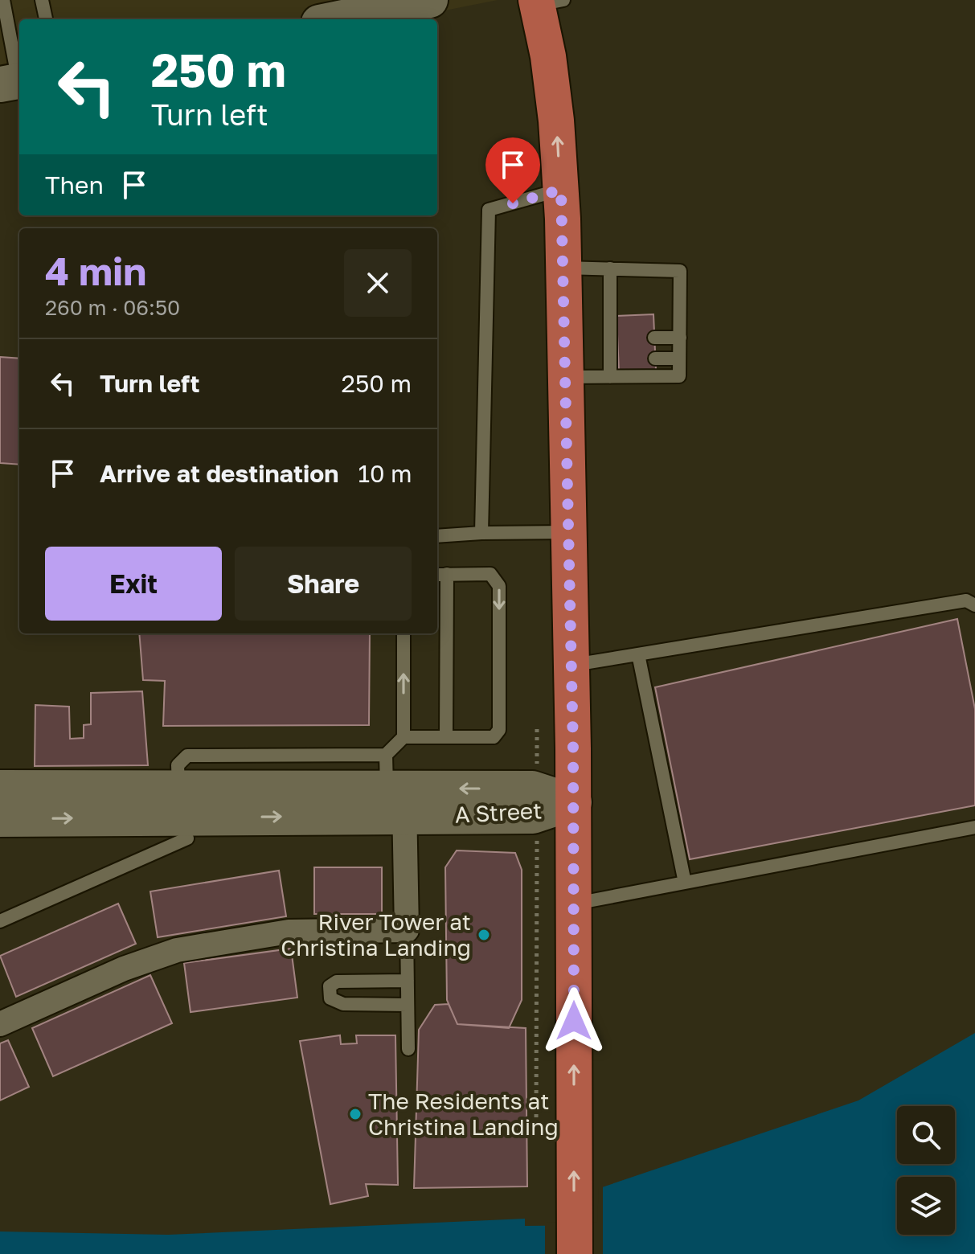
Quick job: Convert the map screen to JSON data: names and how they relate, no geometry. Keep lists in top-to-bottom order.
{
  "streets": {
    "street": ["A Street"]
  },
  "places": ["River Tower at Christina Landing", "The Residents at Christina Landing"],
  "page": {
    "turn": ["250 m", "Turn left"],
    "then": "Then",
    "heading": ["4 min", "260 m · 06:50"],
    "list": [
      {
        "name": "Turn left",
        "value": "250 m"
      },
      {
        "name": "Arrive at destination",
        "value": "10 m"
      }
    ],
    "buttons": ["Exit", "Share"]
  }
}
